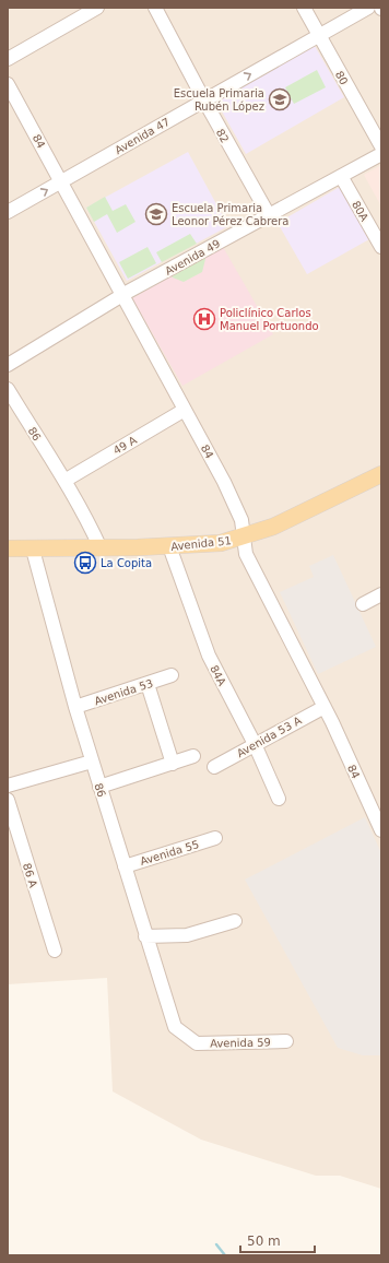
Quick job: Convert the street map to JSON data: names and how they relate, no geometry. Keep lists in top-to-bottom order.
{
  "streets": {
    "main road": ["Avenida 51"],
    "street": [
      "80",
      "Avenida 47",
      "82",
      "84",
      "80A",
      "Avenida 49",
      "86",
      "49 A",
      "84A",
      "Avenida 53",
      "Avenida 53 A",
      "Avenida 55",
      "86 A",
      "Avenida 59"
    ]
  },
  "crossings": [
    ["80", "Avenida 47"],
    ["Avenida 47", "82"],
    ["Avenida 47", "84"],
    ["82", "Avenida 49"],
    ["84", "Avenida 49"],
    ["84", "49 A"],
    ["84", "Avenida 51"],
    ["84", "Avenida 53 A"],
    ["80A", "Avenida 49"],
    ["86", "49 A"],
    ["86", "Avenida 51"],
    ["86", "Avenida 53"],
    ["86", "Avenida 55"],
    ["86", "Avenida 59"],
    ["Avenida 51", "84A"],
    ["84A", "Avenida 53 A"]
  ],
  "one_way": ["Avenida 47"],
  "places": {
    "school or university": ["Escuela Primaria Rubén López", "Escuela Primaria Leonor Pérez Cabrera"],
    "hospital": ["Policlínico Carlos Manuel Portuondo"],
    "bus stop": ["La Copita"]
  },
  "scale_bar": "50 m"
}
